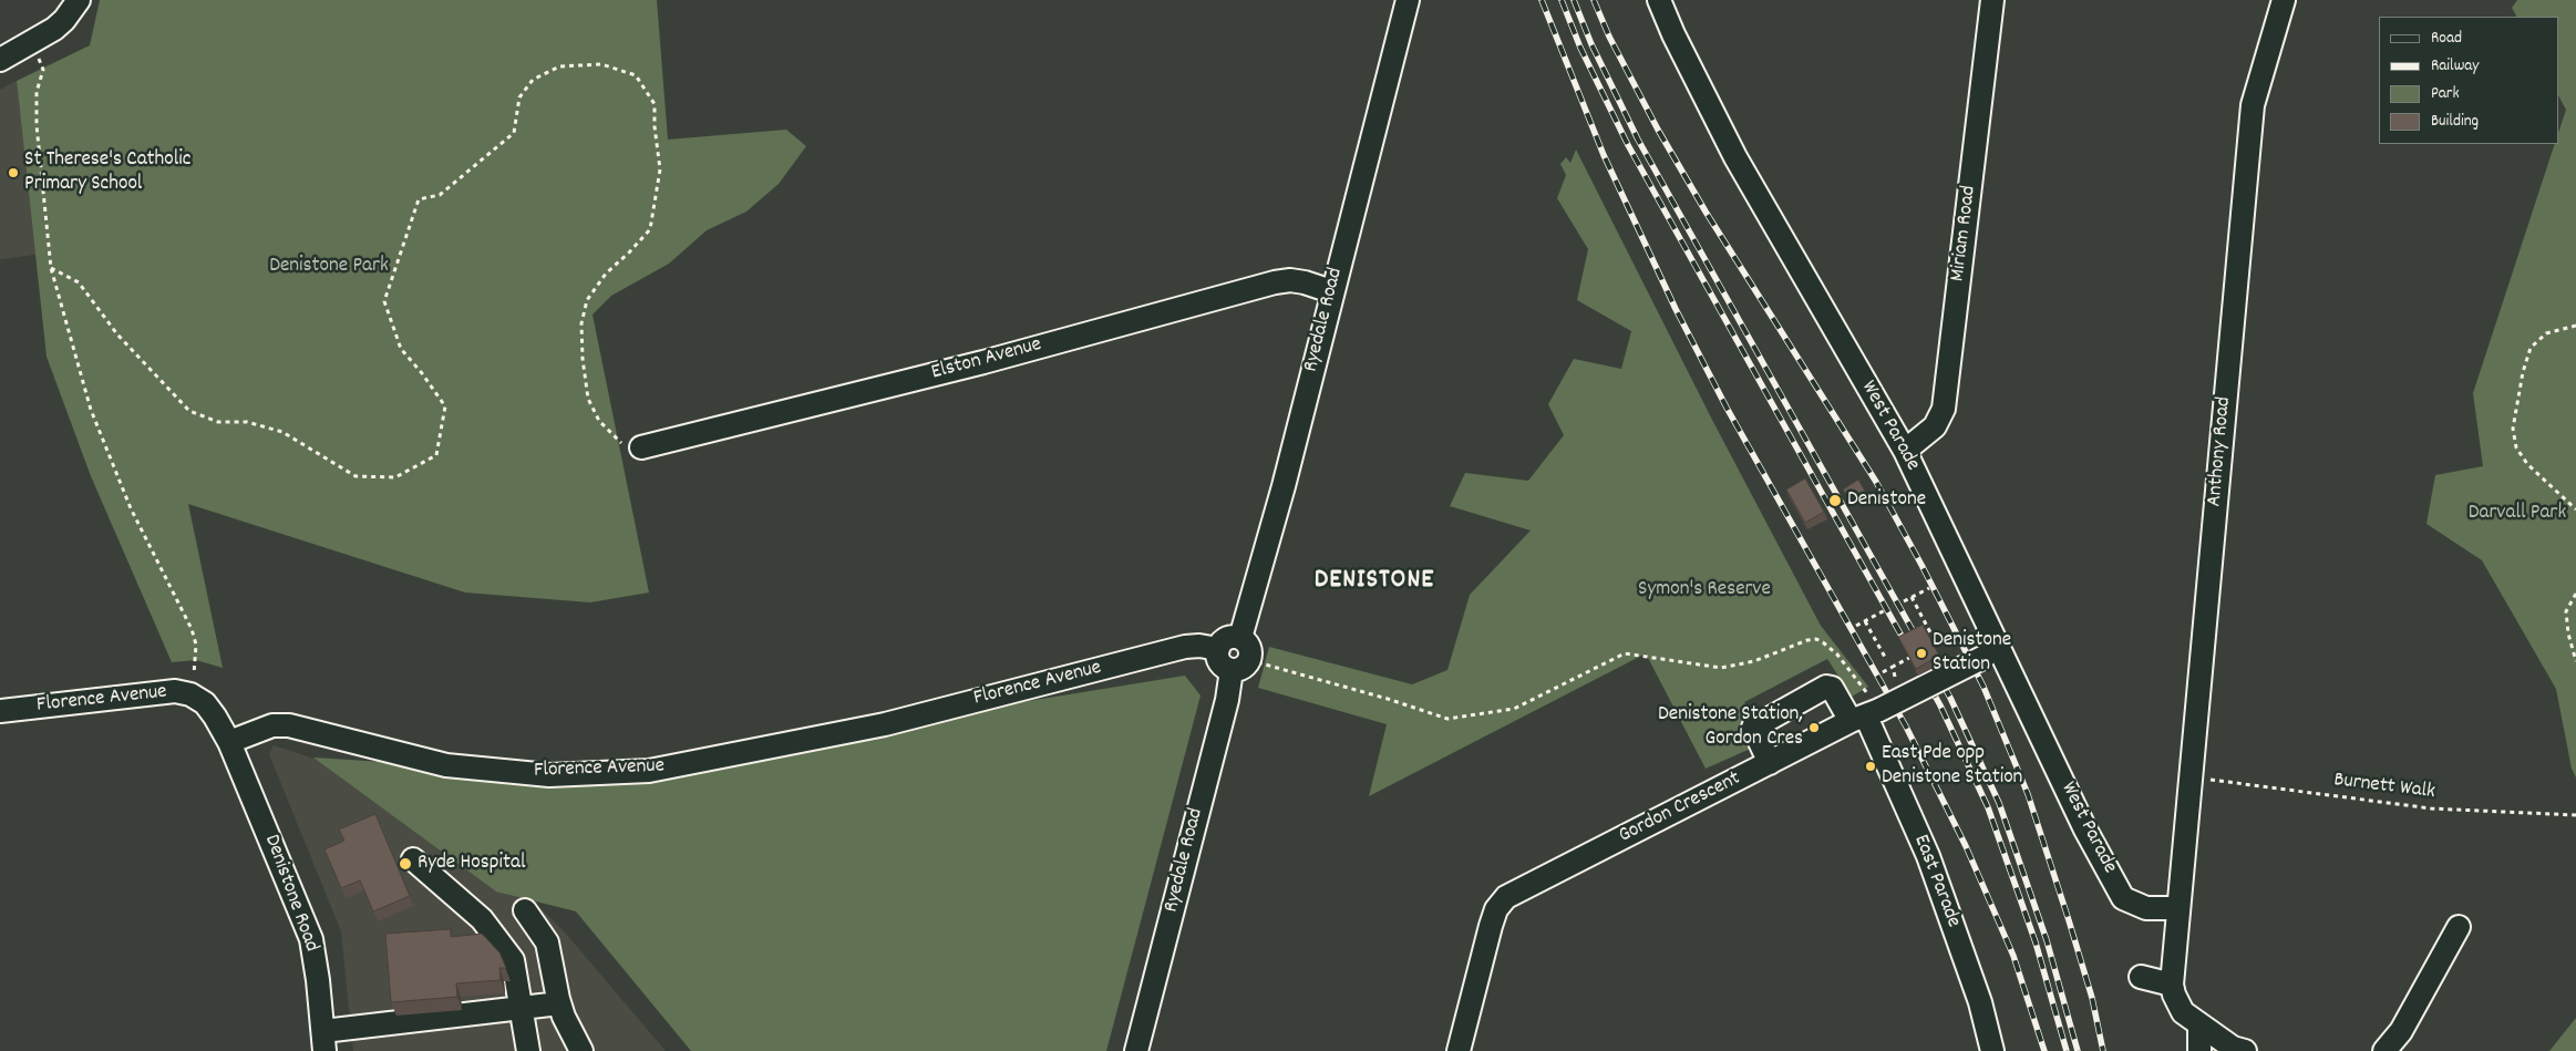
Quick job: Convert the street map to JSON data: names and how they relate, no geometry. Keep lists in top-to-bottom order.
{
  "streets": {
    "street": [
      "Miriam Road",
      "Ryedale Road",
      "Elston Avenue",
      "West Parade",
      "Anthony Road",
      "Florence Avenue",
      "Gordon Crescent",
      "East Parade",
      "Denistone Road"
    ],
    "path": ["Burnett Walk"]
  },
  "crossings": [
    ["Miriam Road", "West Parade"],
    ["Ryedale Road", "Elston Avenue"],
    ["Ryedale Road", "Florence Avenue"],
    ["West Parade", "Anthony Road"],
    ["West Parade", "Gordon Crescent"],
    ["Anthony Road", "Burnett Walk"],
    ["Florence Avenue", "Denistone Road"],
    ["Gordon Crescent", "East Parade"]
  ],
  "districts": ["DENISTONE"],
  "parks": ["Denistone Park", "Darvall Park", "Symon's Reserve"],
  "places": [
    "St Therese's Catholic Primary School",
    "Denistone",
    "Denistone Station",
    "Denistone Station, Gordon Cres",
    "East Pde opp Denistone Station",
    "Ryde Hospital"
  ],
  "legend": [
    "Road",
    "Railway",
    "Park",
    "Building"
  ]
}
